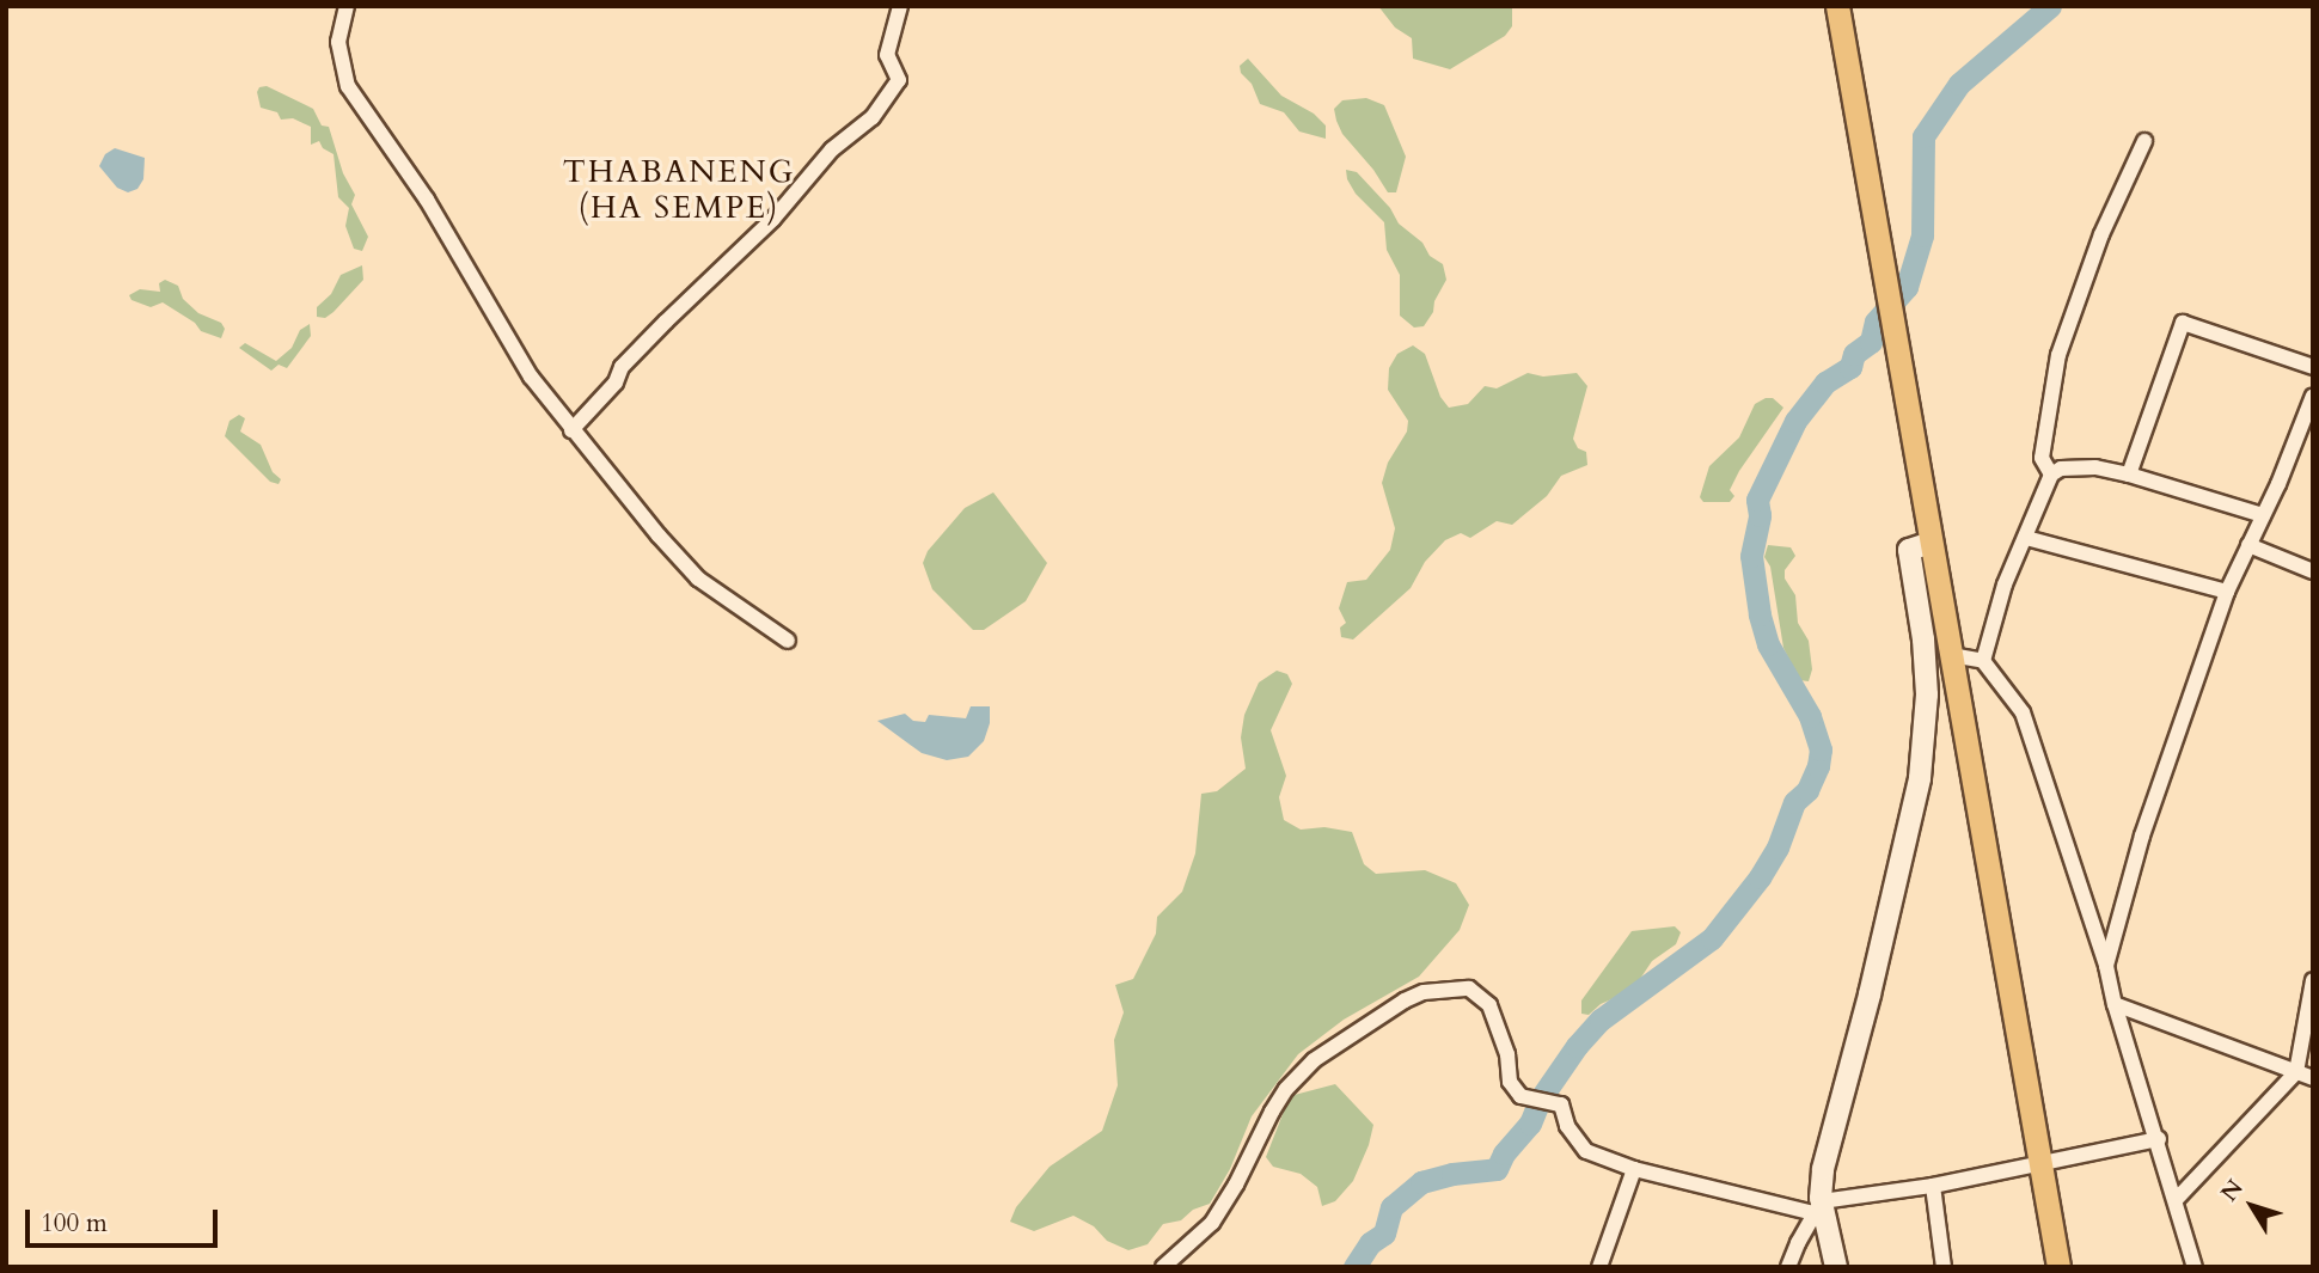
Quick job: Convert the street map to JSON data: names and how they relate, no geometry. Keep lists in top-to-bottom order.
{
  "districts": ["THABANENG (HA SEMPE)"],
  "scale_bar": "100 m",
  "north": "top left"
}
